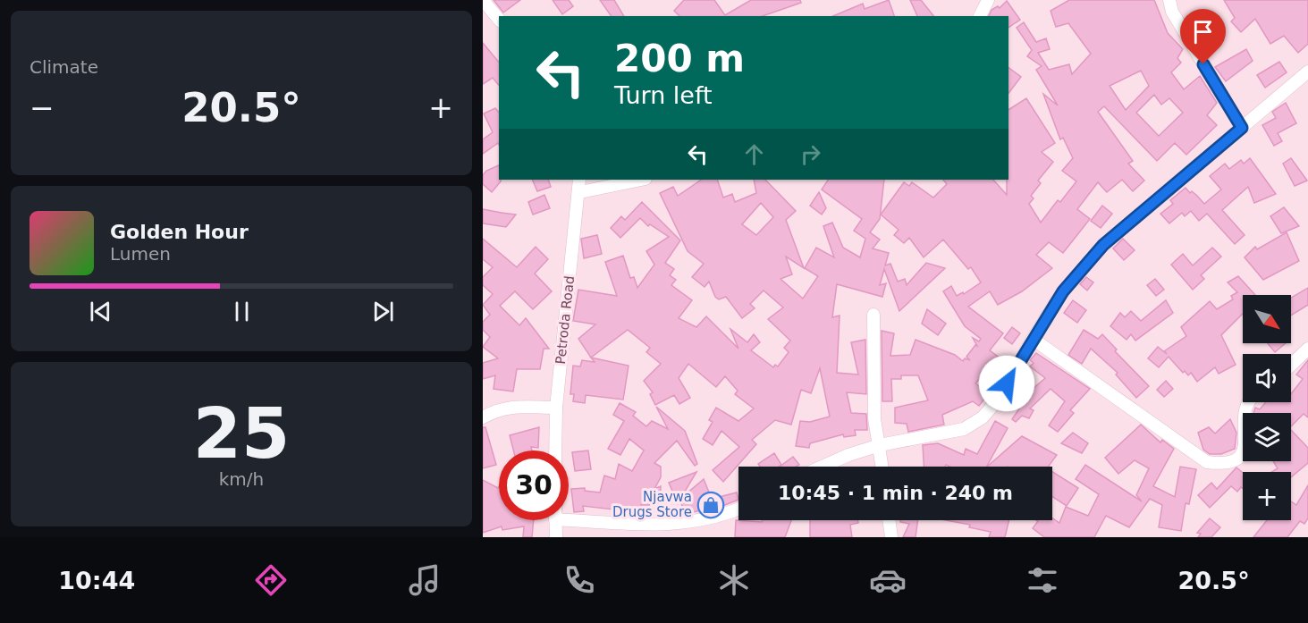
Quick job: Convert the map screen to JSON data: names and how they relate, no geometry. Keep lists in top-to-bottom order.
{
  "streets": {
    "street": ["Petroda Road"]
  },
  "places": {
    "shop": ["Njavwa Drugs Store"]
  },
  "north": "bottom right",
  "page": {
    "tile": [
      "Climate",
      ["25", "km/h"]
    ],
    "turn": ["200 m", "Turn left"],
    "heat": ["−", "20.5°", "+"],
    "song": ["Golden Hour", "Lumen"],
    "map_buttons": "+",
    "limit": "30",
    "trip": "10:45 · 1 min · 240 m",
    "tabs": ["10:44", "20.5°"]
  }
}
